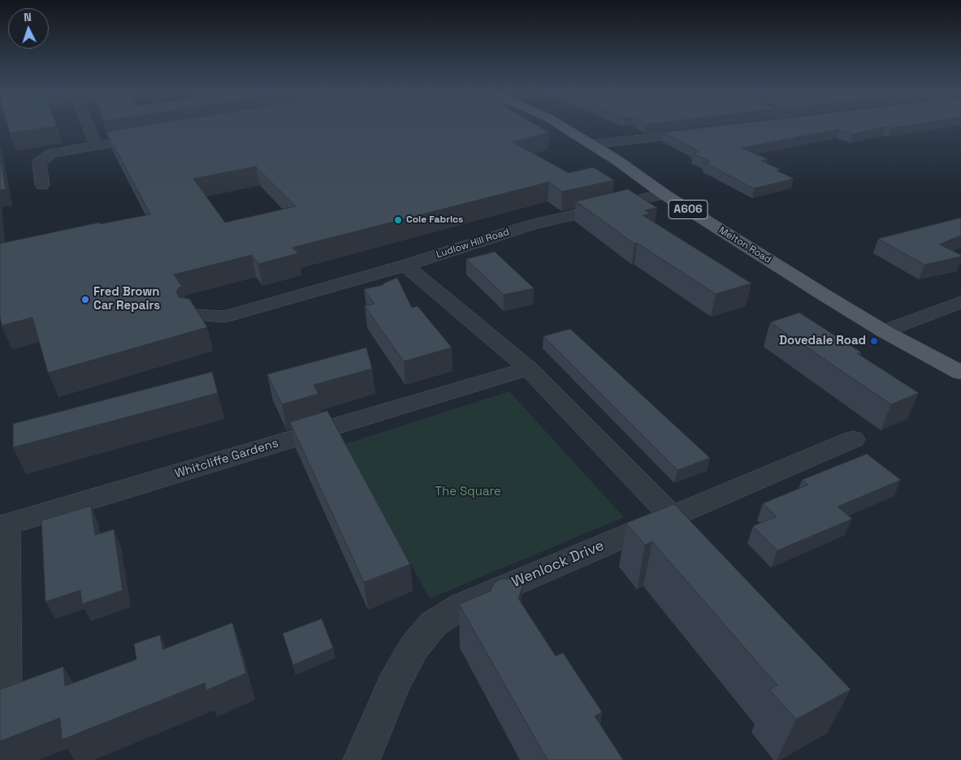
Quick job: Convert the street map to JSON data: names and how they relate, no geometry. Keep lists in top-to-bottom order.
{
  "streets": {
    "main road": ["A606", "Melton Road"],
    "street": ["Ludlow Hill Road", "Whitcliffe Gardens", "Wenlock Drive"]
  },
  "crossings": [
    ["Ludlow Hill Road", "Melton Road"]
  ],
  "parks": ["The Square"],
  "places": ["Cole Fabrics", "Fred Brown Car Repairs", "Dovedale Road"],
  "north": "top"
}
